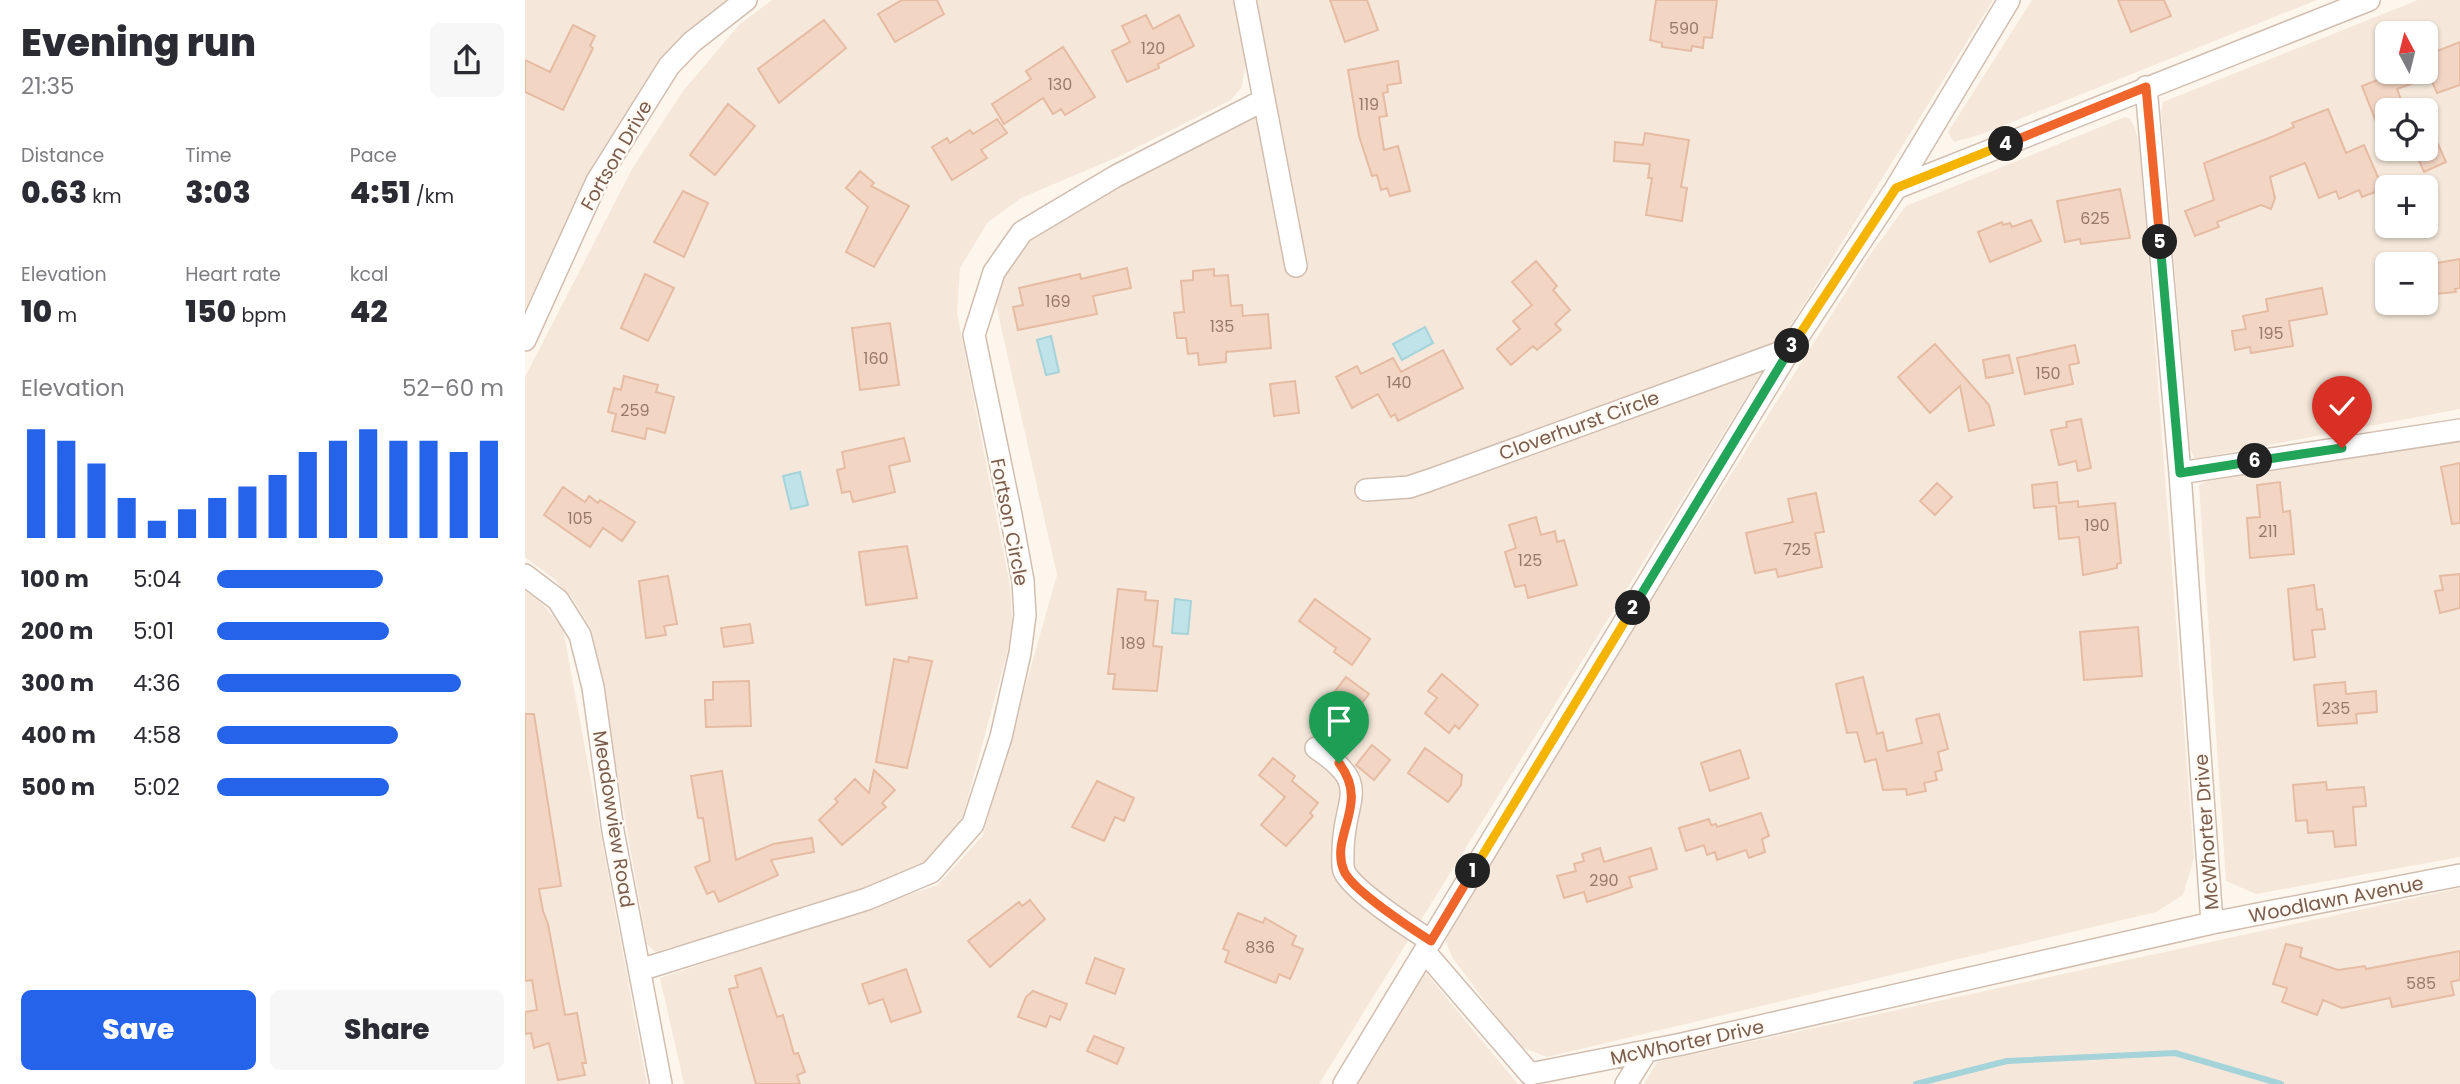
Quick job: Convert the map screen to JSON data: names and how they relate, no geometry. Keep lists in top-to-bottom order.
{
  "streets": {
    "street": [
      "Fortson Drive",
      "Cloverhurst Circle",
      "Fortson Circle",
      "Meadowview Road",
      "McWhorter Drive",
      "Woodlawn Avenue"
    ]
  },
  "crossings": [
    ["Fortson Circle", "Meadowview Road"],
    ["McWhorter Drive", "Woodlawn Avenue"]
  ],
  "house_numbers": [
    "590",
    "120",
    "130",
    "119",
    "625",
    "169",
    "135",
    "195",
    "160",
    "150",
    "140",
    "259",
    "105",
    "190",
    "211",
    "725",
    "125",
    "189",
    "235",
    "290",
    "836",
    "585"
  ],
  "north": "top",
  "page": {
    "heading": ["Evening run", "21:35"],
    "map_buttons": ["+", "−"],
    "stats": [
      ["Distance", "0.63 km"],
      ["Time", "3:03"],
      ["Pace", "4:51 /km"],
      ["Elevation", "10 m"],
      ["Heart rate", "150 bpm"],
      ["kcal", "42"]
    ],
    "pins": [
      "4",
      "5",
      "3",
      "6",
      "2",
      "1"
    ],
    "chart": ["Elevation", "52–60 m"],
    "list": [
      {
        "name": "100 m",
        "note": "5:04"
      },
      {
        "name": "200 m",
        "note": "5:01"
      },
      {
        "name": "300 m",
        "note": "4:36"
      },
      {
        "name": "400 m",
        "note": "4:58"
      },
      {
        "name": "500 m",
        "note": "5:02"
      }
    ],
    "buttons": ["Save", "Share"]
  }
}
